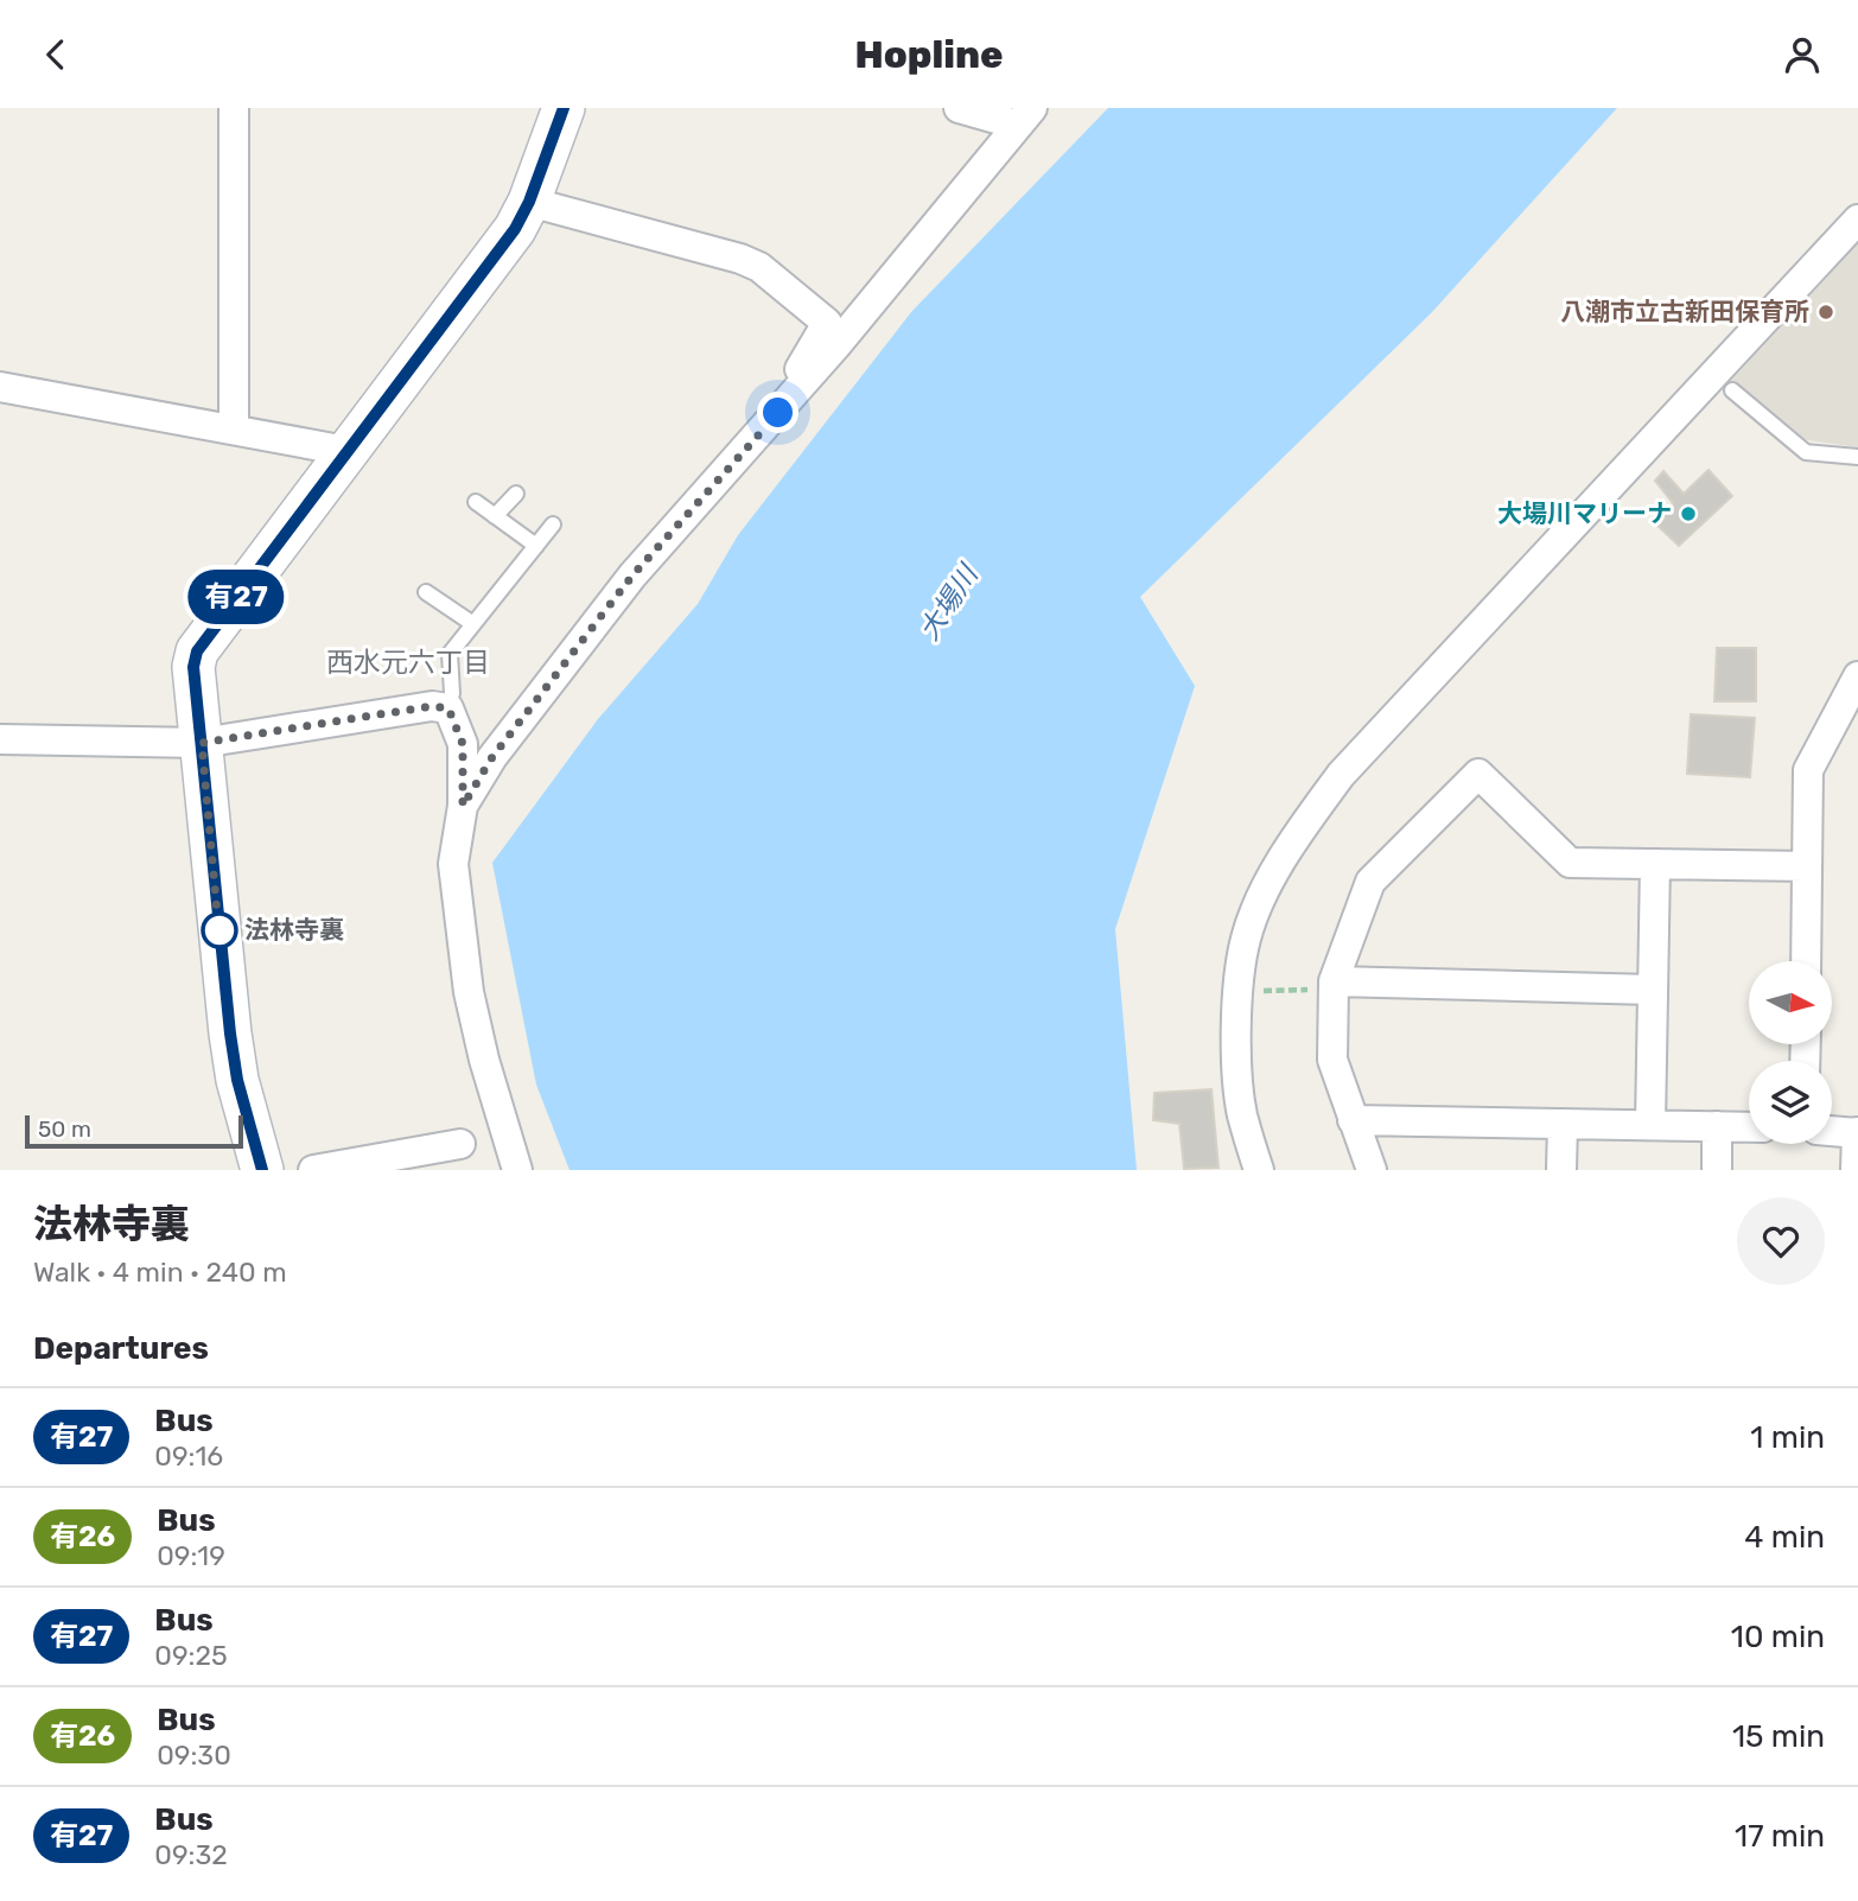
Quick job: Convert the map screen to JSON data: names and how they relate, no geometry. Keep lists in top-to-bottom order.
{
  "districts": ["西水元六丁目"],
  "water": ["大場川"],
  "places": ["八潮市立古新田保育所", "大場川マリーナ", "法林寺裏"],
  "lines": ["bus line 有27"],
  "scale_bar": "50 m",
  "north": "right",
  "page": {
    "header": "Hopline",
    "on_map": "有27",
    "scale": "50 m",
    "heading": [
      ["法林寺裏", "Walk · 4 min · 240 m"],
      "Departures"
    ],
    "list": [
      {
        "mark": "有27",
        "name": "Bus",
        "note": "09:16",
        "value": "1 min"
      },
      {
        "mark": "有26",
        "name": "Bus",
        "note": "09:19",
        "value": "4 min"
      },
      {
        "mark": "有27",
        "name": "Bus",
        "note": "09:25",
        "value": "10 min"
      },
      {
        "mark": "有26",
        "name": "Bus",
        "note": "09:30",
        "value": "15 min"
      },
      {
        "mark": "有27",
        "name": "Bus",
        "note": "09:32",
        "value": "17 min"
      }
    ]
  }
}
